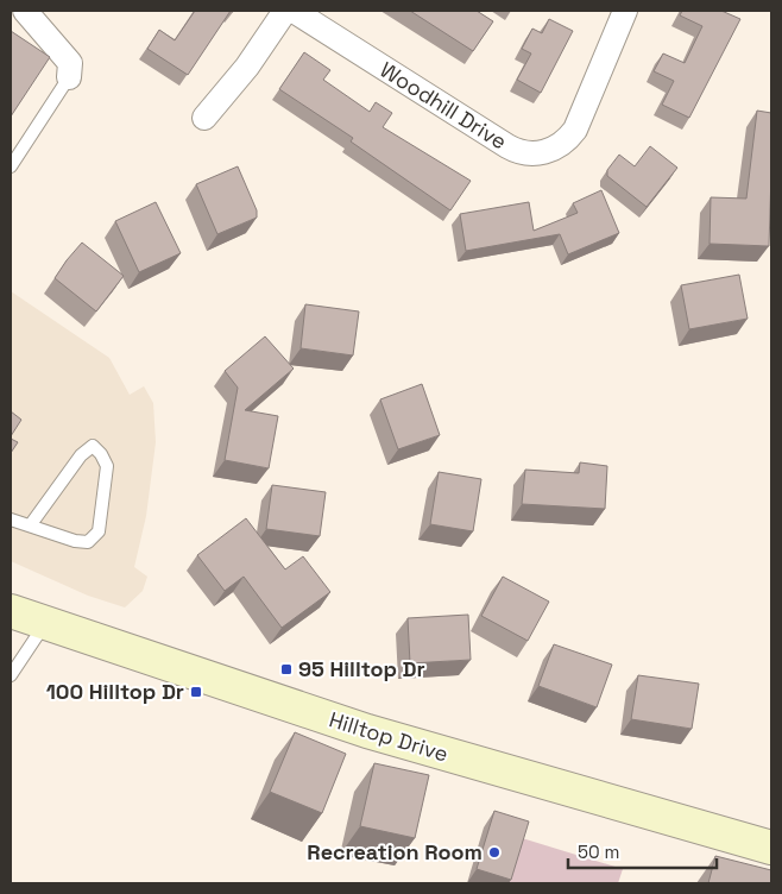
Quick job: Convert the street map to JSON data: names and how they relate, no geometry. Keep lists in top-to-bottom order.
{
  "streets": {
    "main road": ["Hilltop Drive"],
    "street": ["Woodhill Drive"]
  },
  "places": {
    "transit": ["95 Hilltop Dr", "100 Hilltop Dr"],
    "other": ["Recreation Room"]
  },
  "scale_bar": "50 m"
}
